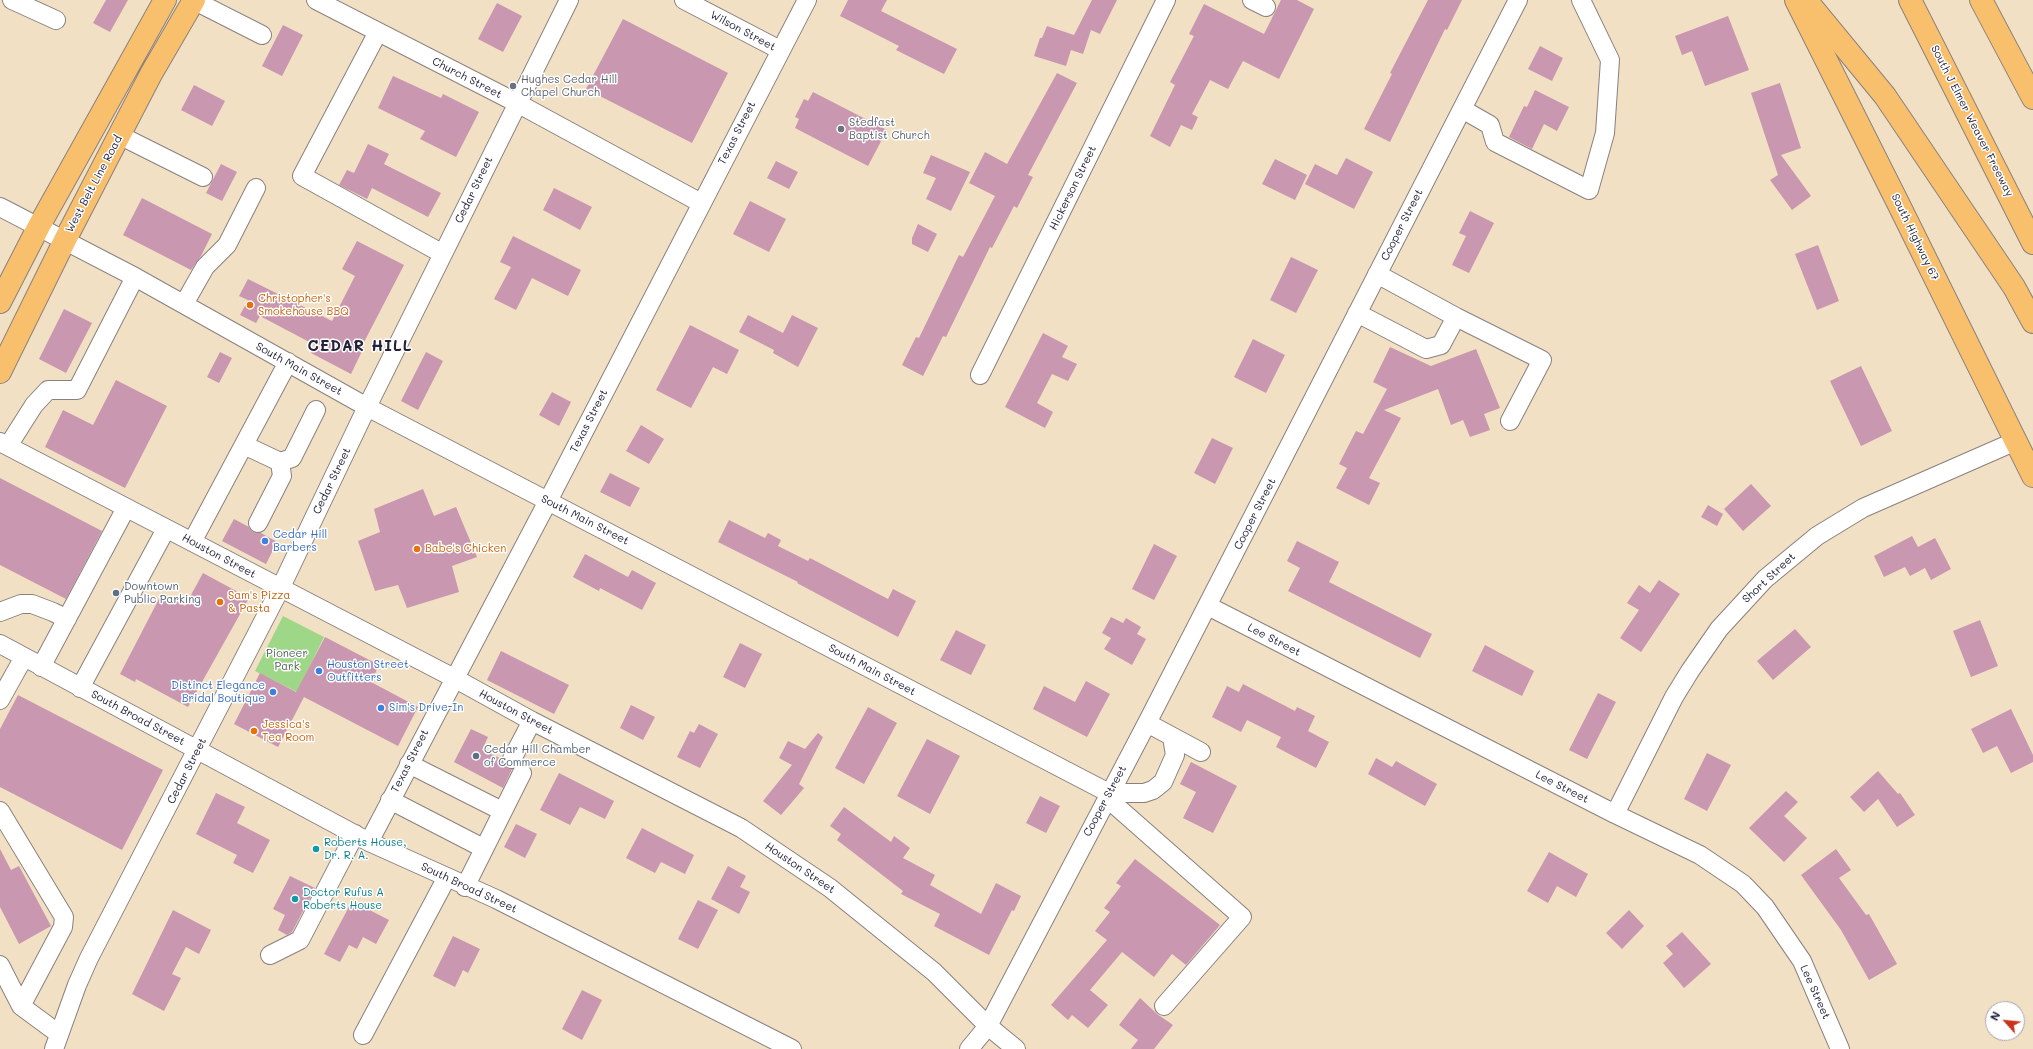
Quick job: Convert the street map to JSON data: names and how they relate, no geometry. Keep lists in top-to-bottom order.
{
  "streets": {
    "main road": ["South J Elmer Weaver Freeway", "West Belt Line Road", "South Highway 67"],
    "street": [
      "Wilson Street",
      "Church Street",
      "Texas Street",
      "Hickerson Street",
      "Cedar Street",
      "Cooper Street",
      "South Main Street",
      "Houston Street",
      "Short Street",
      "Lee Street",
      "South Broad Street"
    ]
  },
  "crossings": [
    ["Wilson Street", "Texas Street"],
    ["Church Street", "Texas Street"],
    ["Church Street", "Cedar Street"],
    ["Texas Street", "South Main Street"],
    ["Texas Street", "Houston Street"],
    ["Texas Street", "South Broad Street"],
    ["West Belt Line Road", "South Main Street"],
    ["Cedar Street", "South Main Street"],
    ["Cedar Street", "Houston Street"],
    ["Cedar Street", "South Broad Street"],
    ["Cooper Street", "South Main Street"],
    ["Cooper Street", "Houston Street"],
    ["Cooper Street", "Lee Street"],
    ["South Highway 67", "Short Street"],
    ["Short Street", "Lee Street"]
  ],
  "districts": ["CEDAR HILL"],
  "parks": ["Pioneer Park"],
  "places": [
    "Hughes Cedar Hill Chapel Church",
    "Stedfast Baptist Church",
    "Christopher's Smokehouse BBQ",
    "Cedar Hill Barbers",
    "Babe's Chicken",
    "Downtown Public Parking",
    "Sam's Pizza & Pasta",
    "Houston Street Outfitters",
    "Distinct Elegance Bridal Boutique",
    "Sim's Drive-In",
    "Jessica's Tea Room",
    "Cedar Hill Chamber of Commerce",
    "Roberts House, Dr. R. A.",
    "Doctor Rufus A Roberts House"
  ],
  "north": "top left"
}
